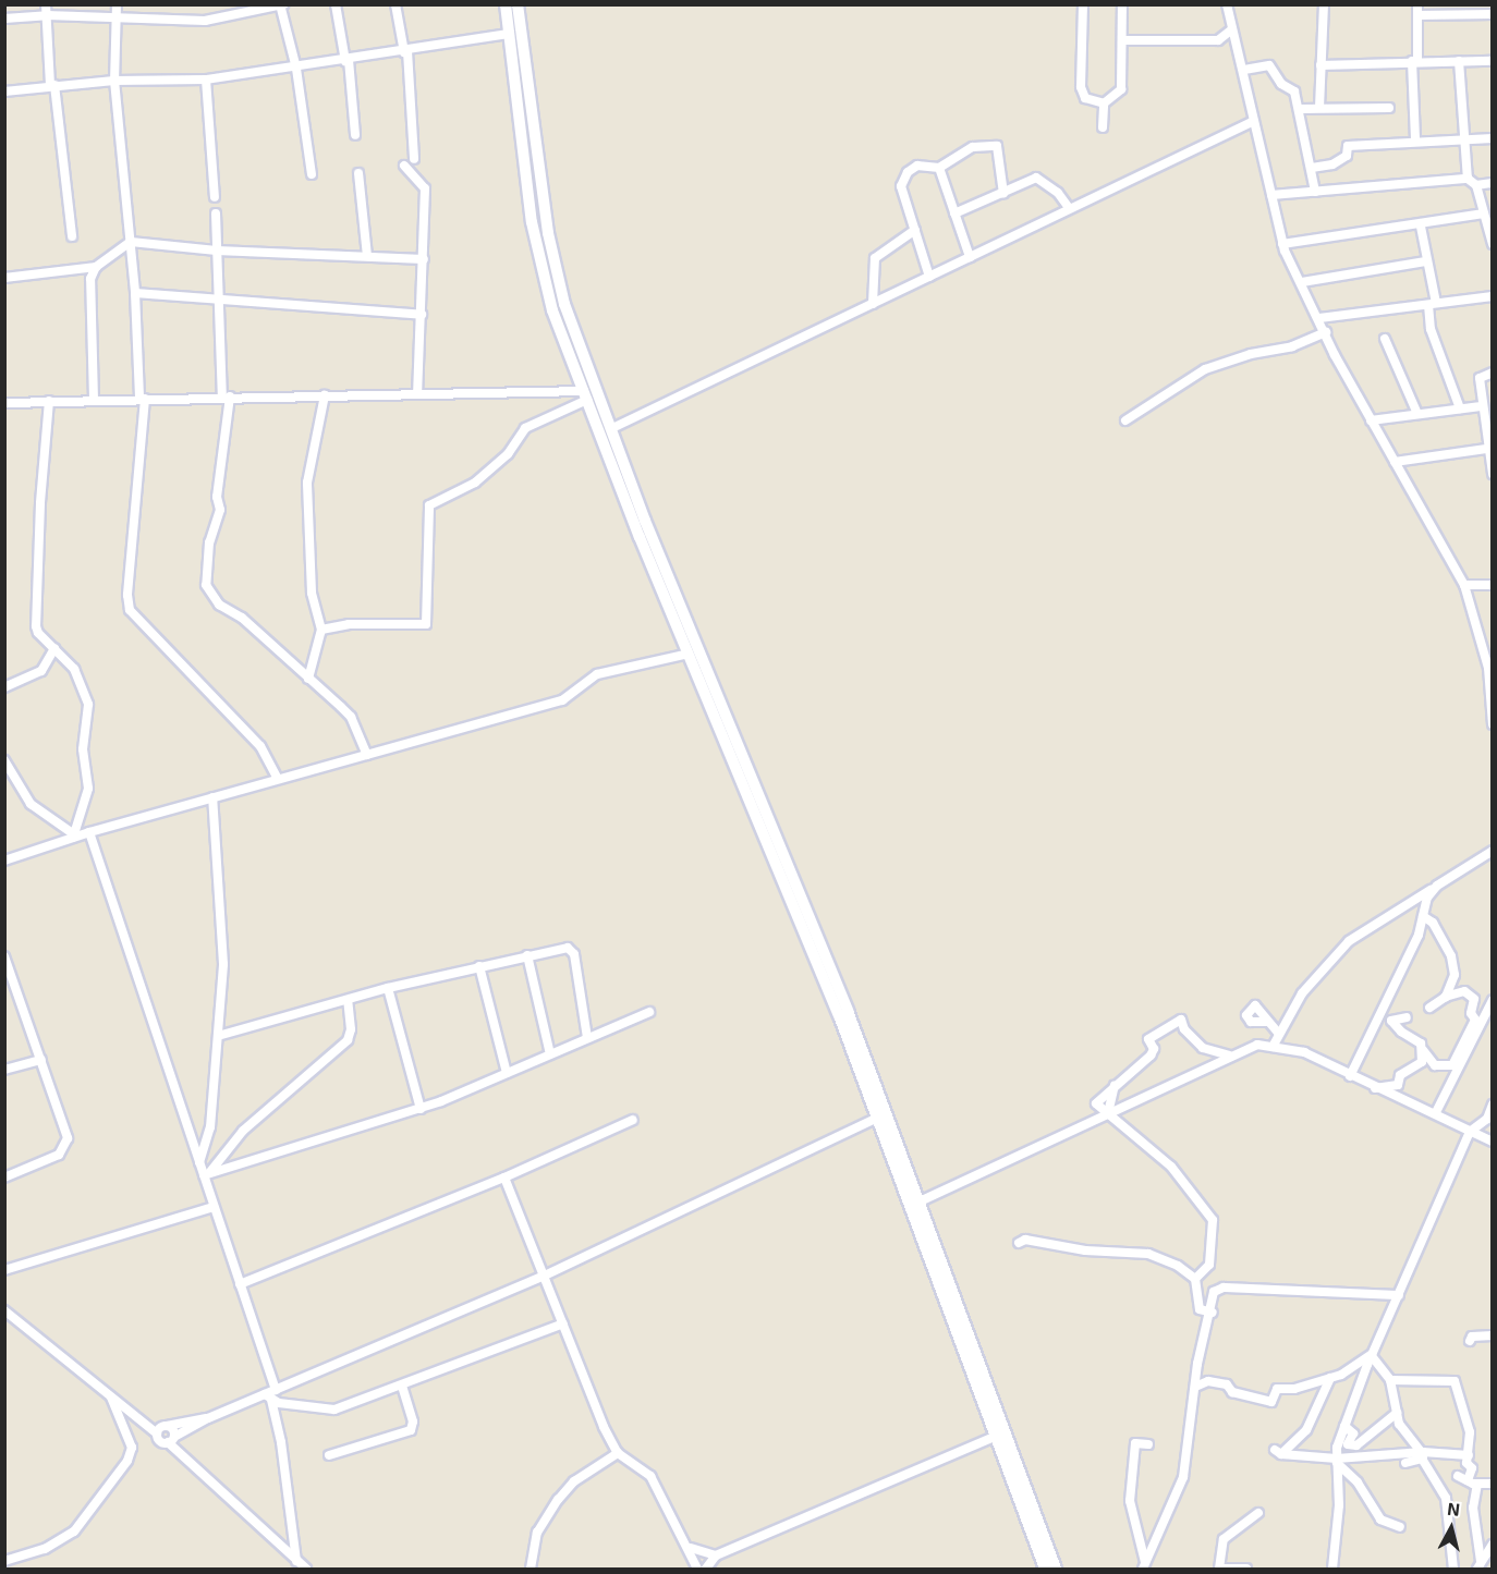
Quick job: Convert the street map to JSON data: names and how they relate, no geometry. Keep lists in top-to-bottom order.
{
  "north": "top"
}
